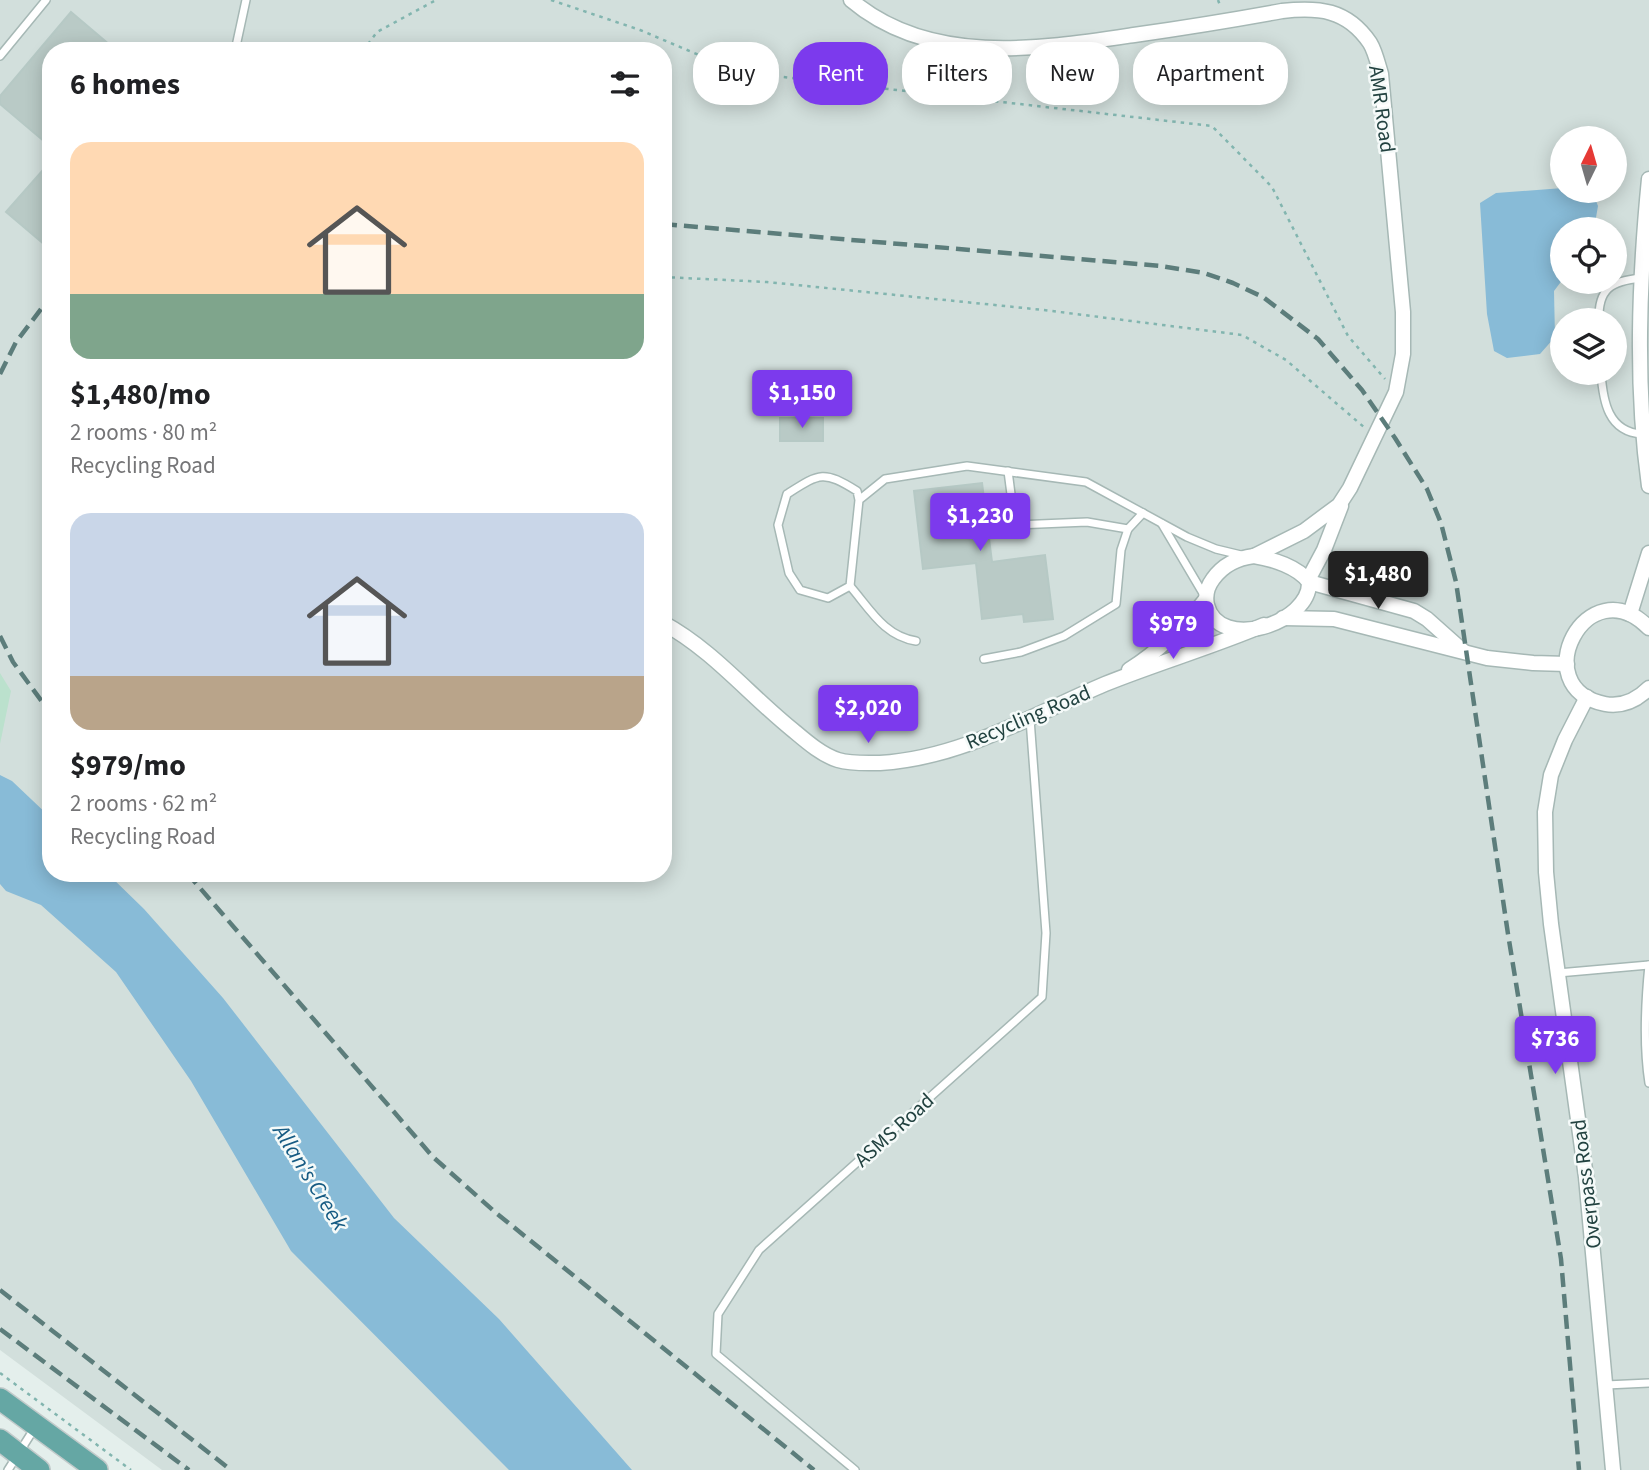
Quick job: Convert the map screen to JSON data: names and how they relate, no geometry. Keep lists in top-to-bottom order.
{
  "streets": {
    "street": ["AMR Road", "Recycling Road", "Overpass Road"],
    "lane": ["ASMS Road"]
  },
  "crossings": [
    ["AMR Road", "Recycling Road"],
    ["Recycling Road", "ASMS Road"]
  ],
  "water": ["Allan's Creek"],
  "north": "top",
  "page": {
    "chip": [
      "Buy",
      "Rent",
      "Filters",
      "New",
      "Apartment"
    ],
    "heading": "6 homes",
    "list": [
      {
        "name": "$1,480/mo",
        "note": "2 rooms · 80 m² · Recycling Road"
      },
      {
        "name": "$979/mo",
        "note": "2 rooms · 62 m² · Recycling Road"
      }
    ],
    "price": [
      "$1,150",
      "$1,230",
      "$1,480",
      "$979",
      "$2,020",
      "$736"
    ]
  }
}
